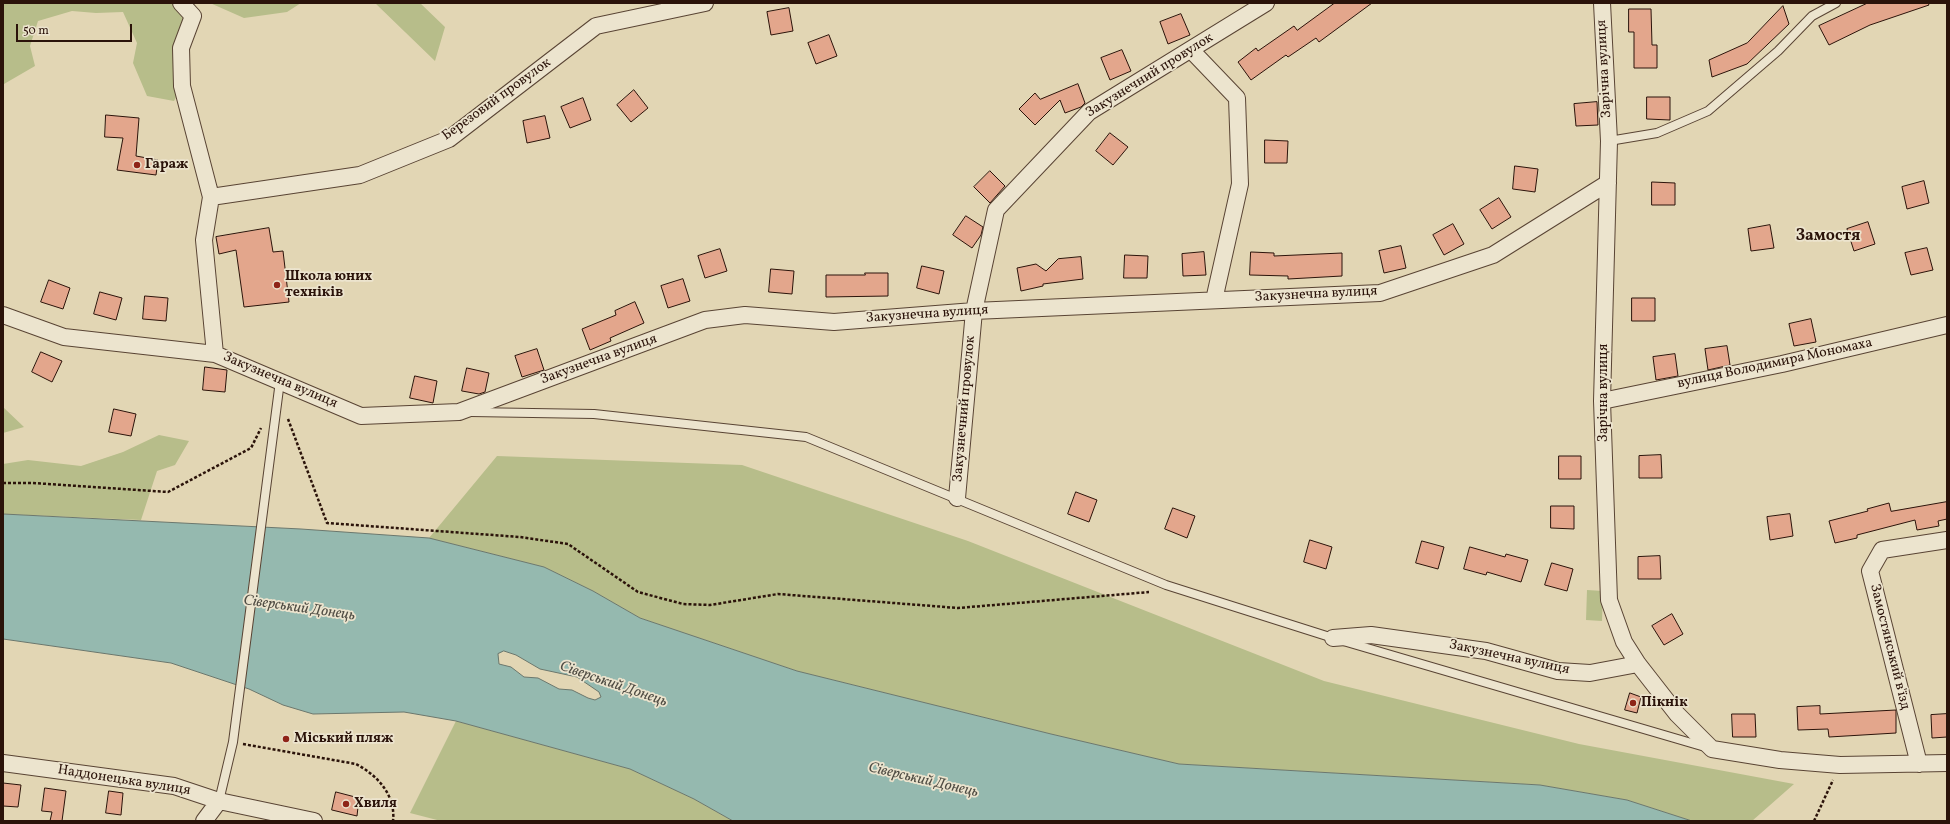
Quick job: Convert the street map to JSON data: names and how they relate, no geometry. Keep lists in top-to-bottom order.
{
  "streets": {
    "street": [
      "Зарічна вулиця",
      "Закузнечний провулок",
      "Березовий провулок",
      "Закузнечна вулиця",
      "вулиця Володимира Мономаха",
      "Замостянський в'їзд",
      "Наддонецька вулиця"
    ]
  },
  "crossings": [
    ["Зарічна вулиця", "Закузнечна вулиця"],
    ["Зарічна вулиця", "вулиця Володимира Мономаха"],
    ["Закузнечний провулок", "Закузнечна вулиця"]
  ],
  "districts": ["Замостя"],
  "water": ["Сіверський Донець"],
  "places": [
    "Гараж",
    "Школа юних техніків",
    "Пікнік",
    "Міський пляж",
    "Хвиля"
  ],
  "scale_bar": "50 m"
}
